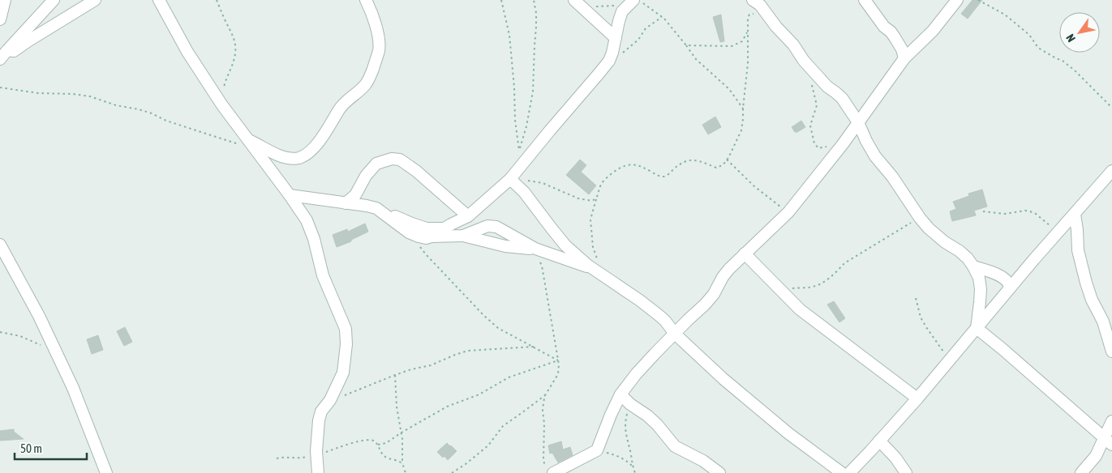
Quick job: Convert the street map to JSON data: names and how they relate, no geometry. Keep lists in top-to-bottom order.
{
  "scale_bar": "50 m",
  "north": "bottom left"
}
